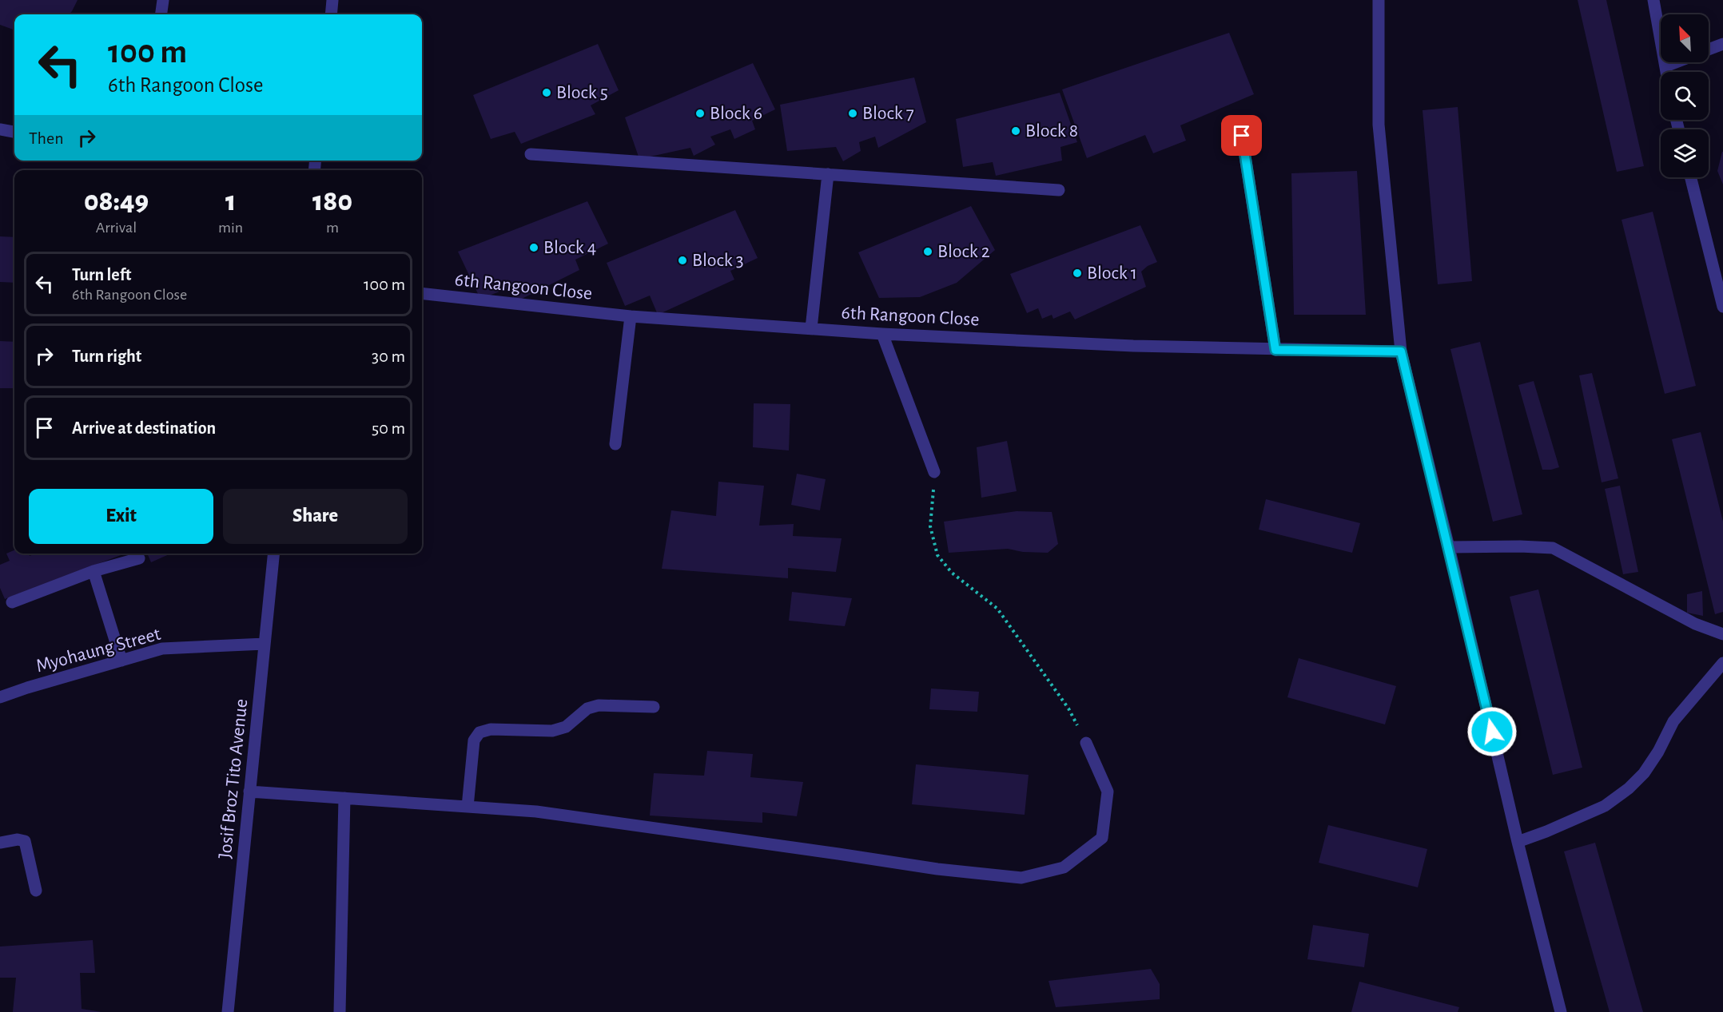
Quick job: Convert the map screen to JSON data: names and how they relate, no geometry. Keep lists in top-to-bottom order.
{
  "streets": {
    "street": ["6th Rangoon Close", "Myohaung Street", "Josif Broz Tito Avenue"]
  },
  "crossings": [
    ["Myohaung Street", "Josif Broz Tito Avenue"]
  ],
  "places": [
    "Block 5",
    "Block 6",
    "Block 7",
    "Block 8",
    "Block 4",
    "Block 2",
    "Block 3",
    "Block 1"
  ],
  "north": "top left",
  "page": {
    "turn": ["100 m", "6th Rangoon Close"],
    "then": "Then",
    "eta": [
      "08:49",
      "Arrival",
      "1",
      "min",
      "180",
      "m"
    ],
    "list": [
      {
        "name": "Turn left",
        "note": "6th Rangoon Close",
        "value": "100 m"
      },
      {
        "name": "Turn right",
        "value": "30 m"
      },
      {
        "name": "Arrive at destination",
        "value": "50 m"
      }
    ],
    "buttons": ["Exit", "Share"]
  }
}
